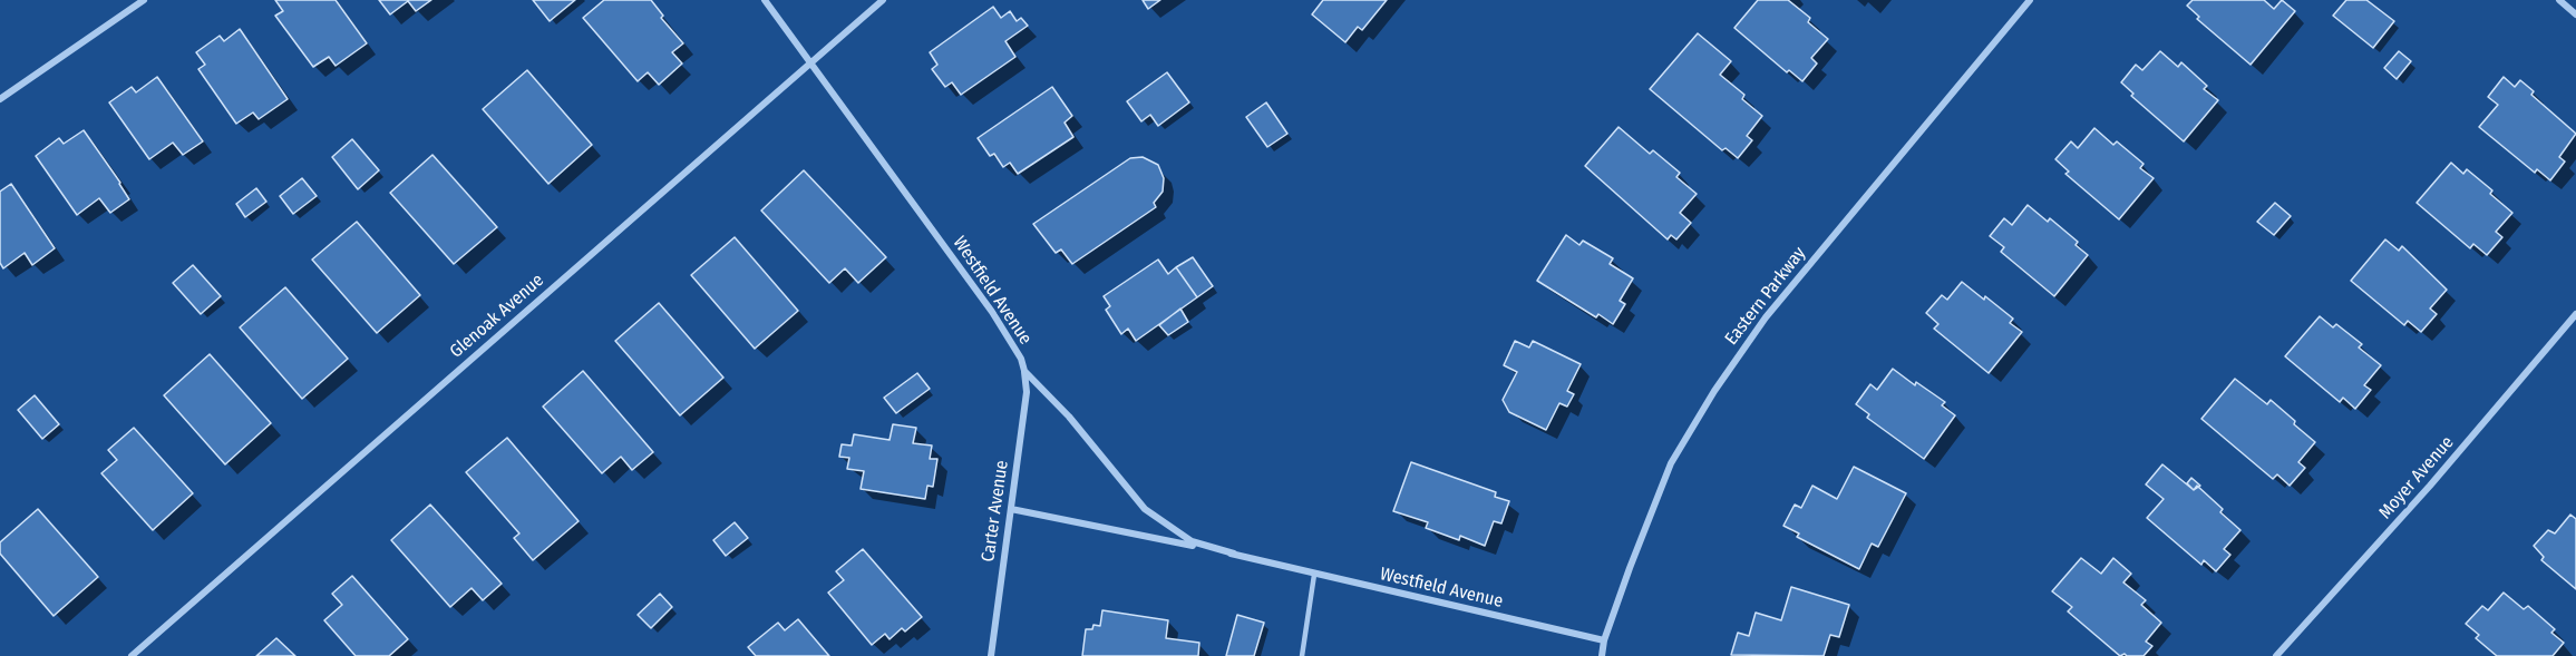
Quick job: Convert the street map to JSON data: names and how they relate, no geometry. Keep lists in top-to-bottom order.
{
  "streets": {
    "street": [
      "Westfield Avenue",
      "Eastern Parkway",
      "Glenoak Avenue",
      "Moyer Avenue",
      "Carter Avenue"
    ]
  },
  "crossings": [
    ["Westfield Avenue", "Eastern Parkway"],
    ["Westfield Avenue", "Glenoak Avenue"],
    ["Westfield Avenue", "Carter Avenue"]
  ]
}
